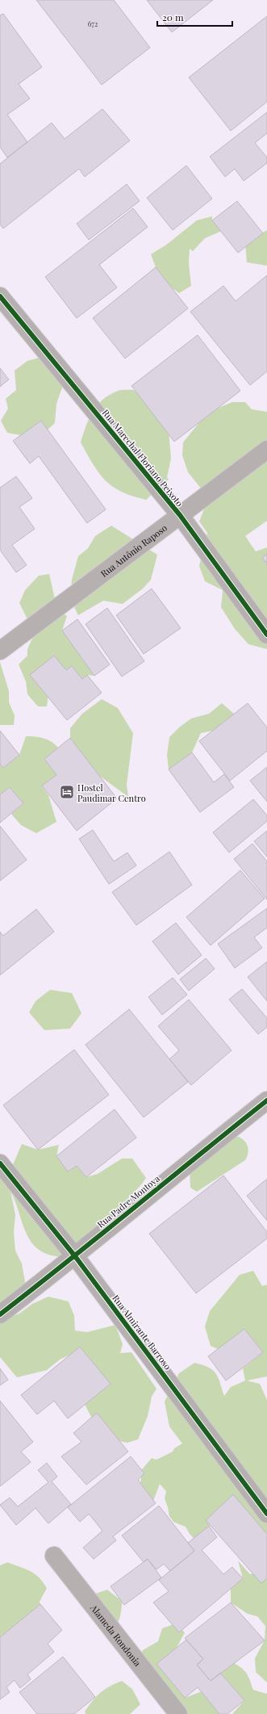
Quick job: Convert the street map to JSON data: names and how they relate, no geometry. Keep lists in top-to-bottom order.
{
  "streets": {
    "street": [
      "Rua Marechal Floriano Peixoto",
      "Rua Antônio Raposo",
      "Rua Padre Montoya",
      "Rua Almirante Barroso",
      "Alameda Rondonia"
    ]
  },
  "crossings": [
    ["Rua Marechal Floriano Peixoto", "Rua Antônio Raposo"],
    ["Rua Padre Montoya", "Rua Almirante Barroso"]
  ],
  "places": {
    "hotel": ["Hostel Paudimar Centro"]
  },
  "house_numbers": ["672"],
  "scale_bar": "20 m"
}
